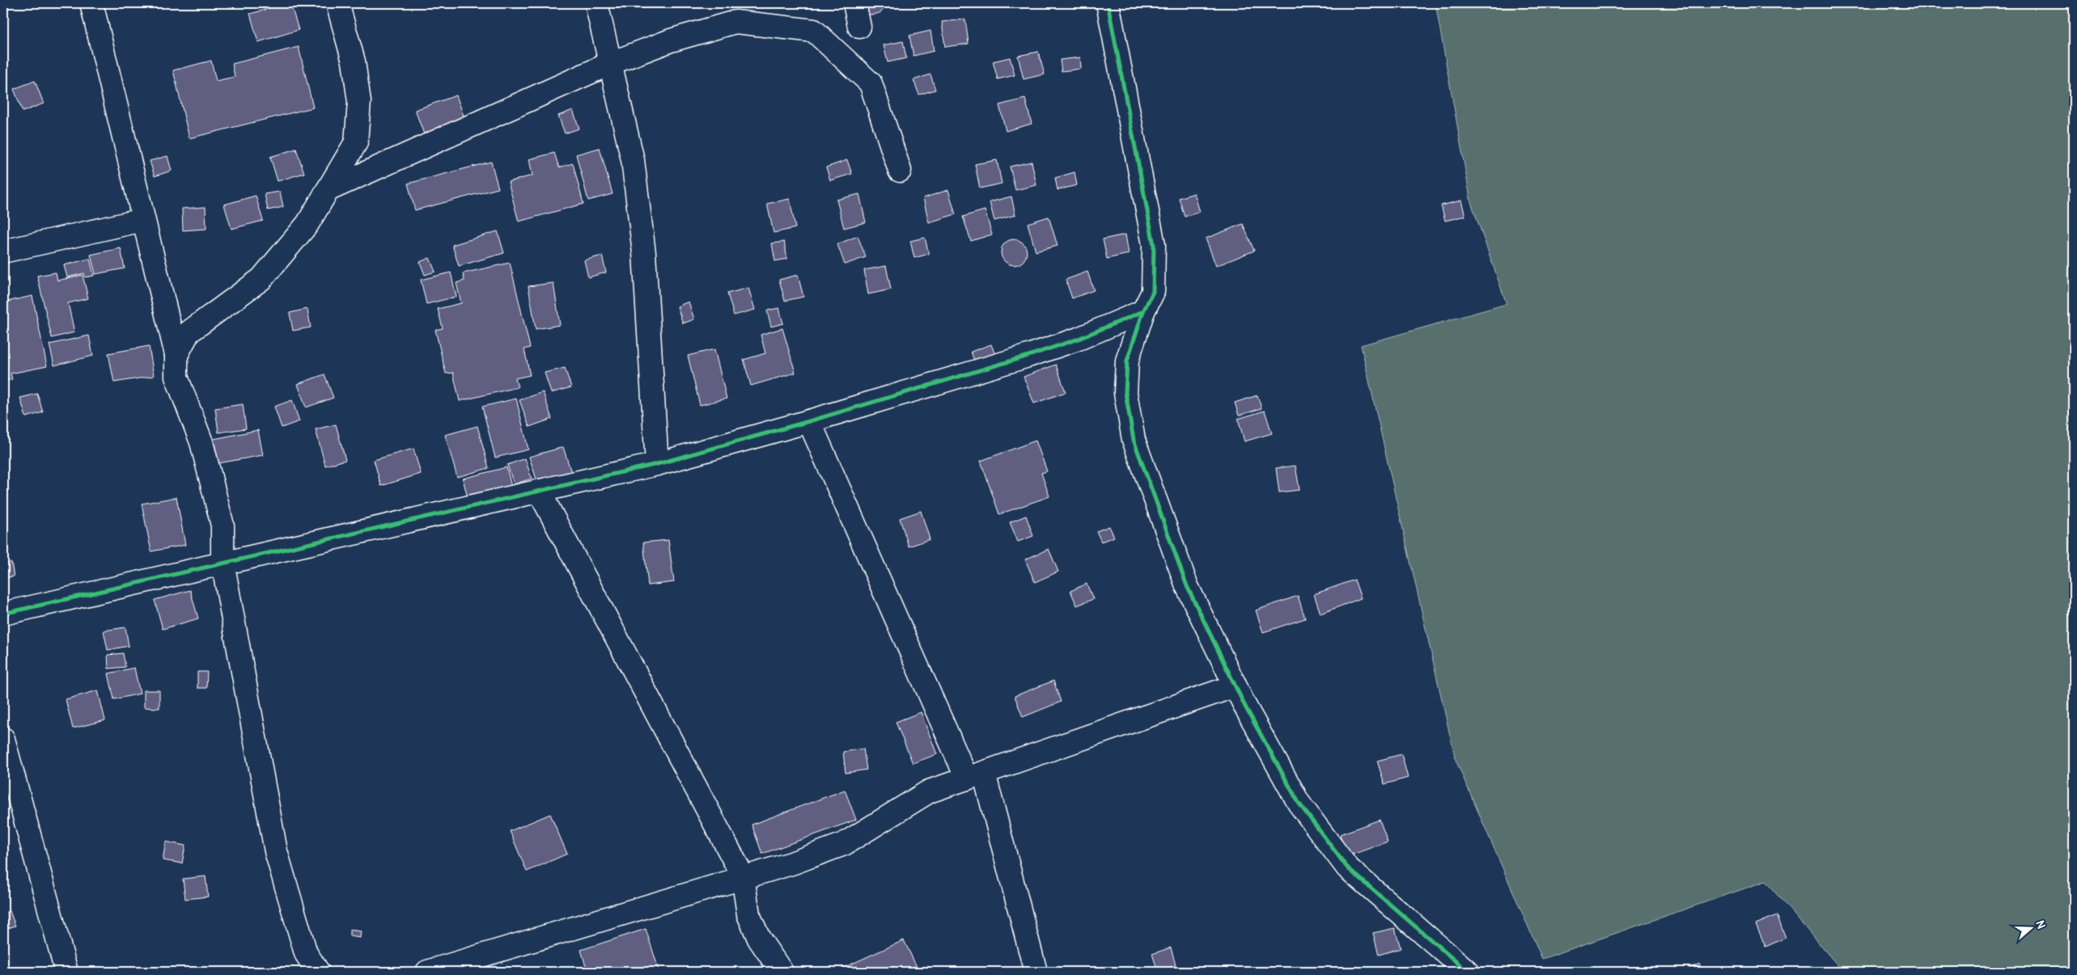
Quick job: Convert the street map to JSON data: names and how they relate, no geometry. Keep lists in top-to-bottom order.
{
  "north": "right"
}
